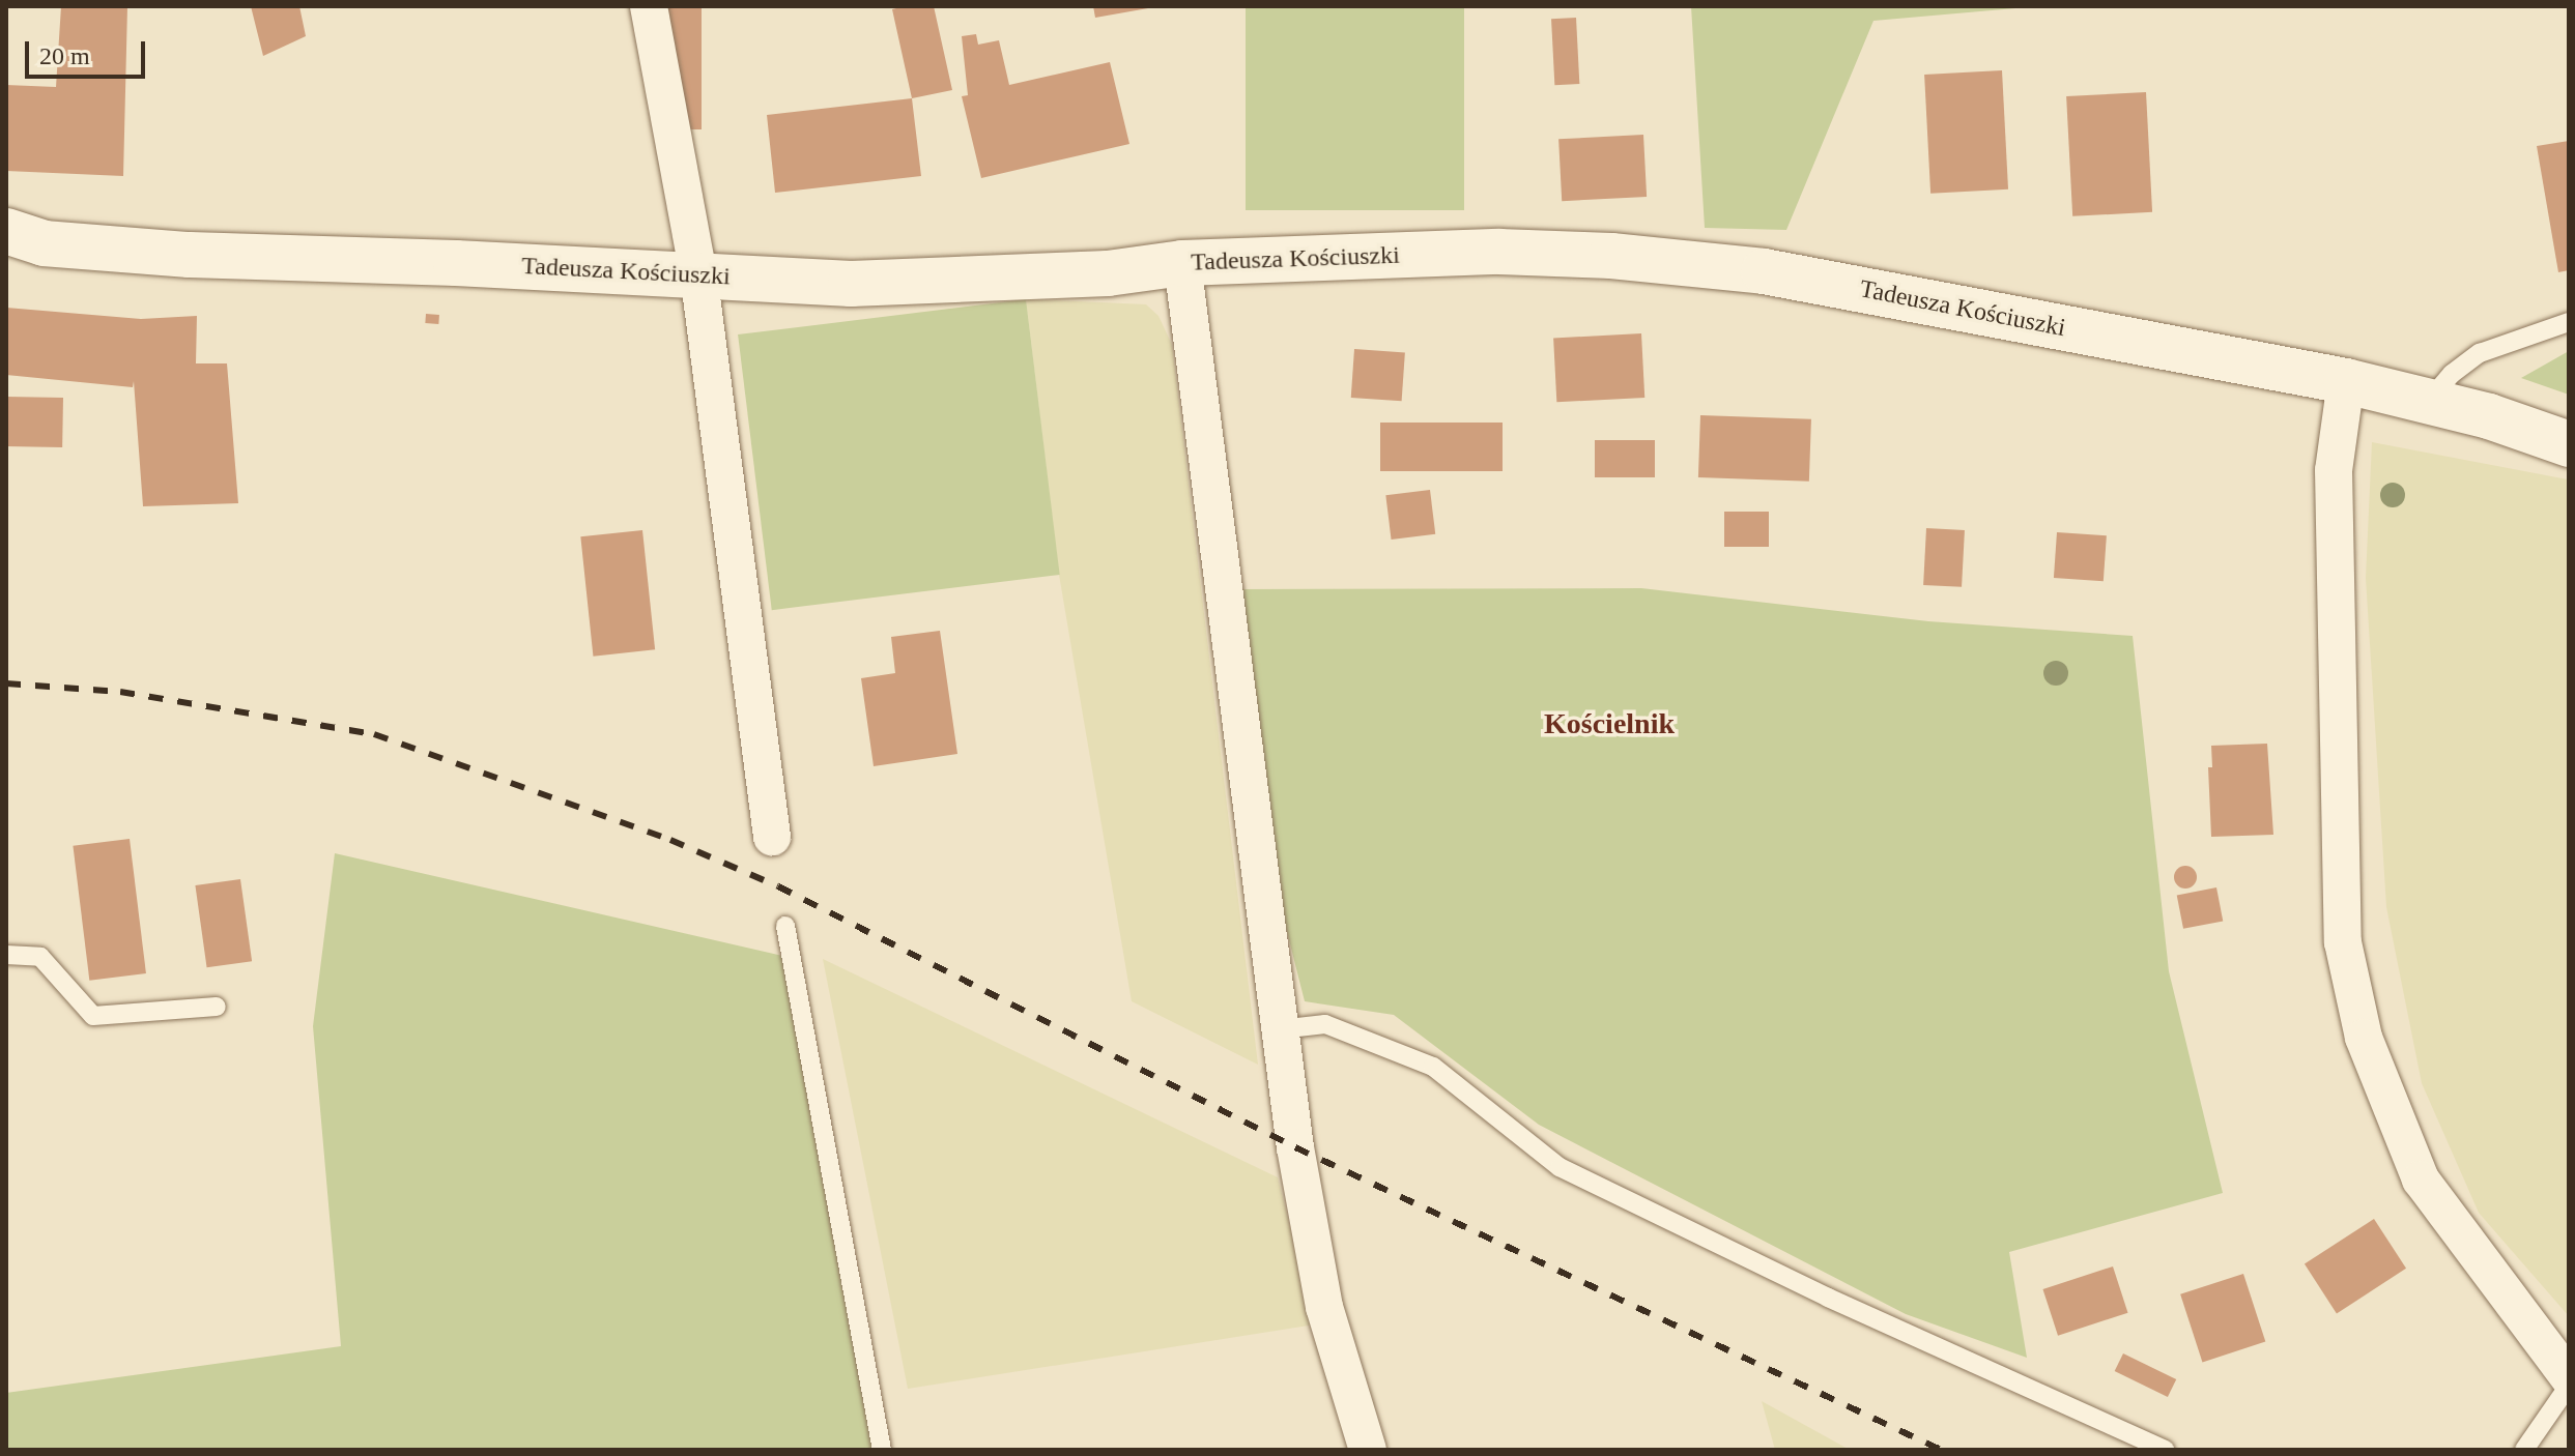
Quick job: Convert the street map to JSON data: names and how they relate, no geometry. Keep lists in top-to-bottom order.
{
  "streets": {
    "main road": ["Tadeusza Kościuszki"]
  },
  "districts": ["Kościelnik"],
  "scale_bar": "20 m"
}
